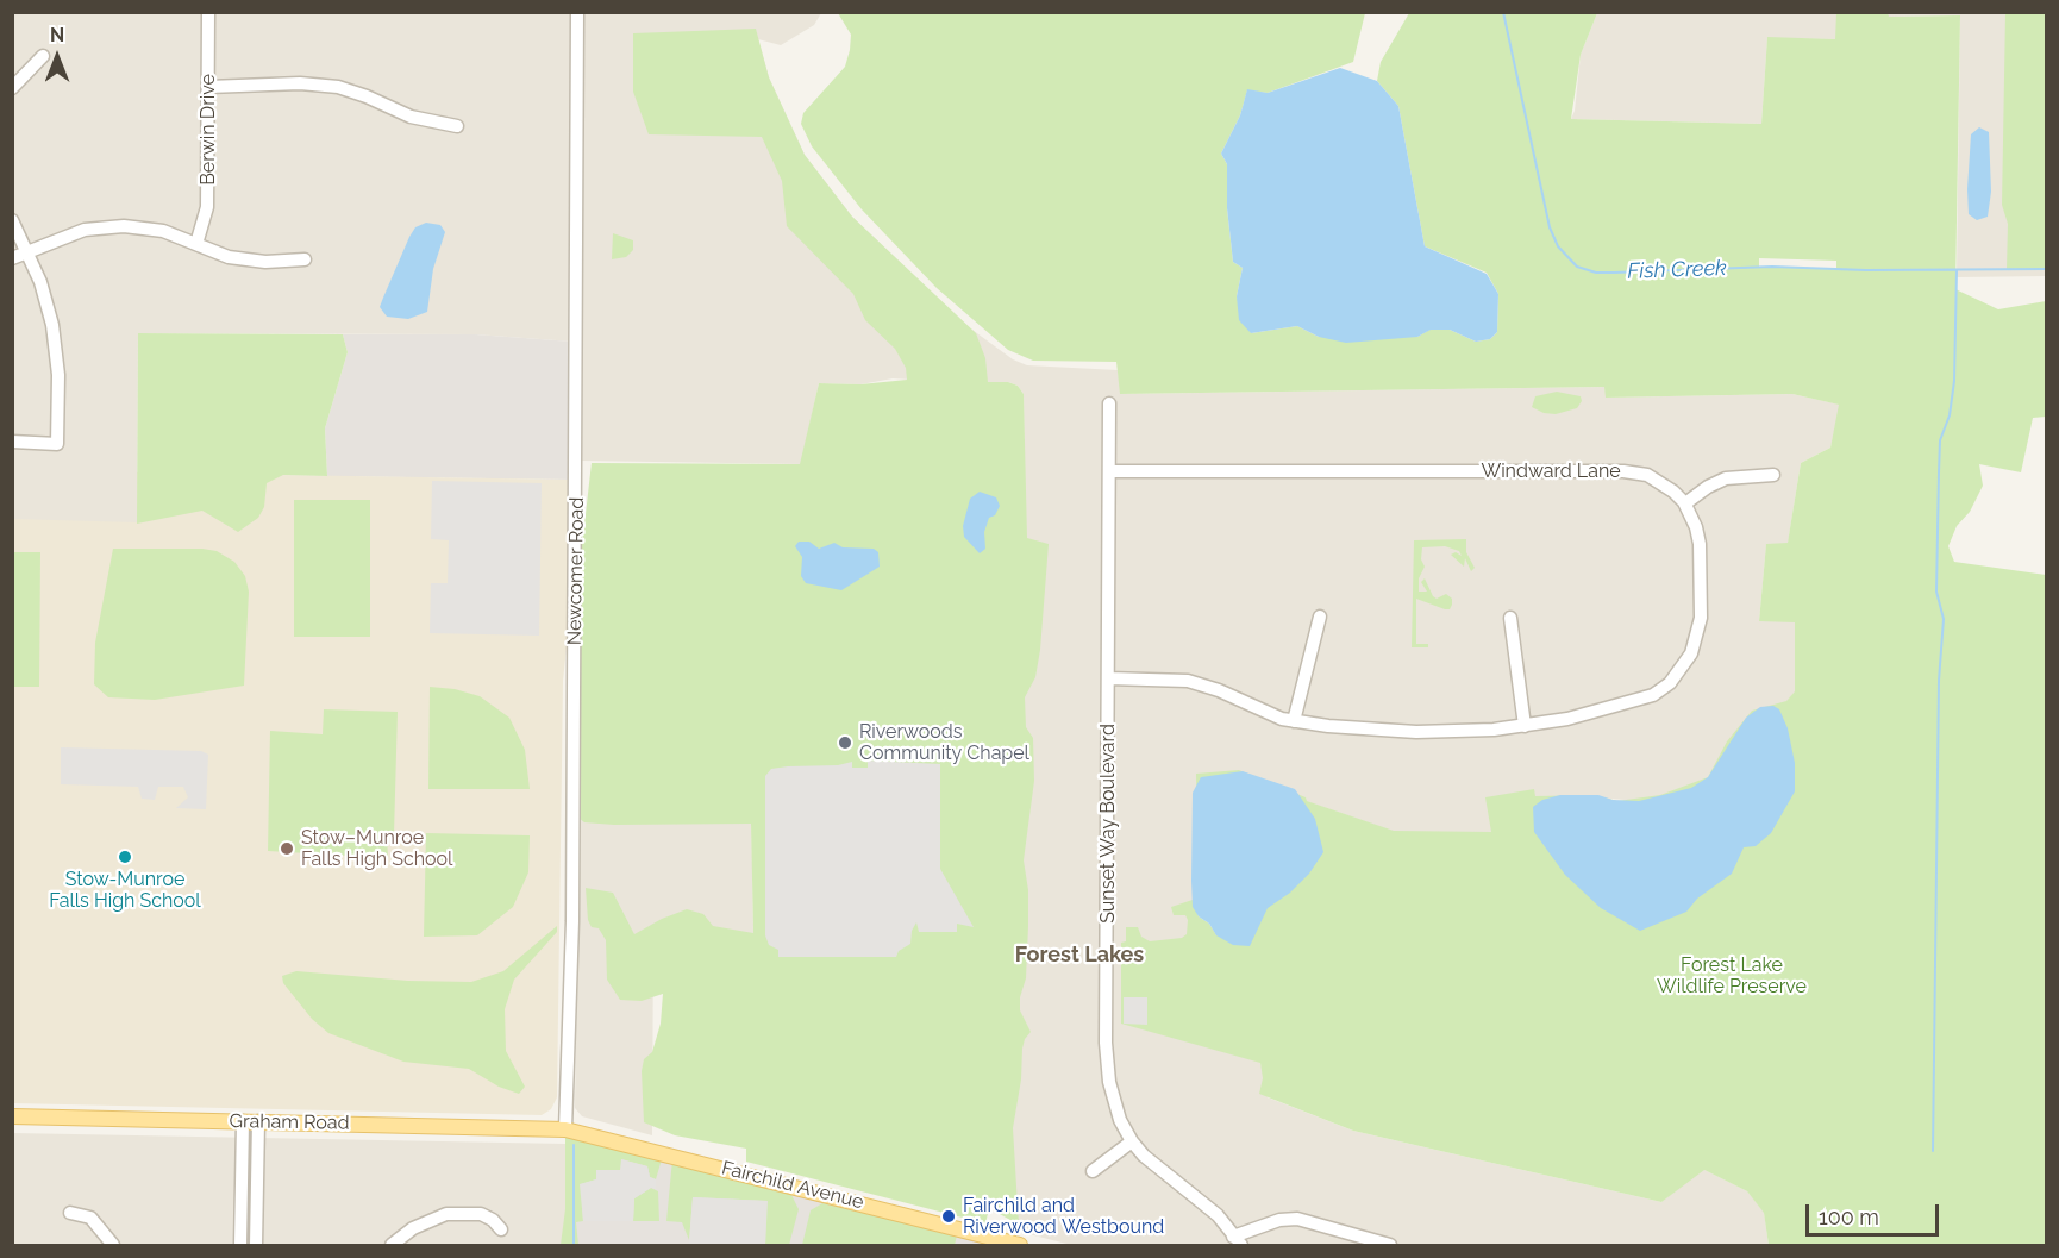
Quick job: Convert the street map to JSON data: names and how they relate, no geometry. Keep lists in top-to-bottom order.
{
  "streets": {
    "main road": ["Graham Road", "Fairchild Avenue"],
    "street": [
      "Berwin Drive",
      "Windward Lane",
      "Newcomer Road",
      "Sunset Way Boulevard"
    ]
  },
  "crossings": [
    ["Windward Lane", "Sunset Way Boulevard"],
    ["Newcomer Road", "Graham Road"],
    ["Newcomer Road", "Fairchild Avenue"],
    ["Graham Road", "Fairchild Avenue"]
  ],
  "districts": ["Forest Lakes"],
  "water": ["Fish Creek"],
  "parks": ["Forest Lake Wildlife Preserve"],
  "places": [
    "Riverwoods Community Chapel",
    "Stow–Munroe Falls High School",
    "Stow-Munroe Falls High School",
    "Fairchild and Riverwood Westbound"
  ],
  "scale_bar": "100 m",
  "north": "top"
}
